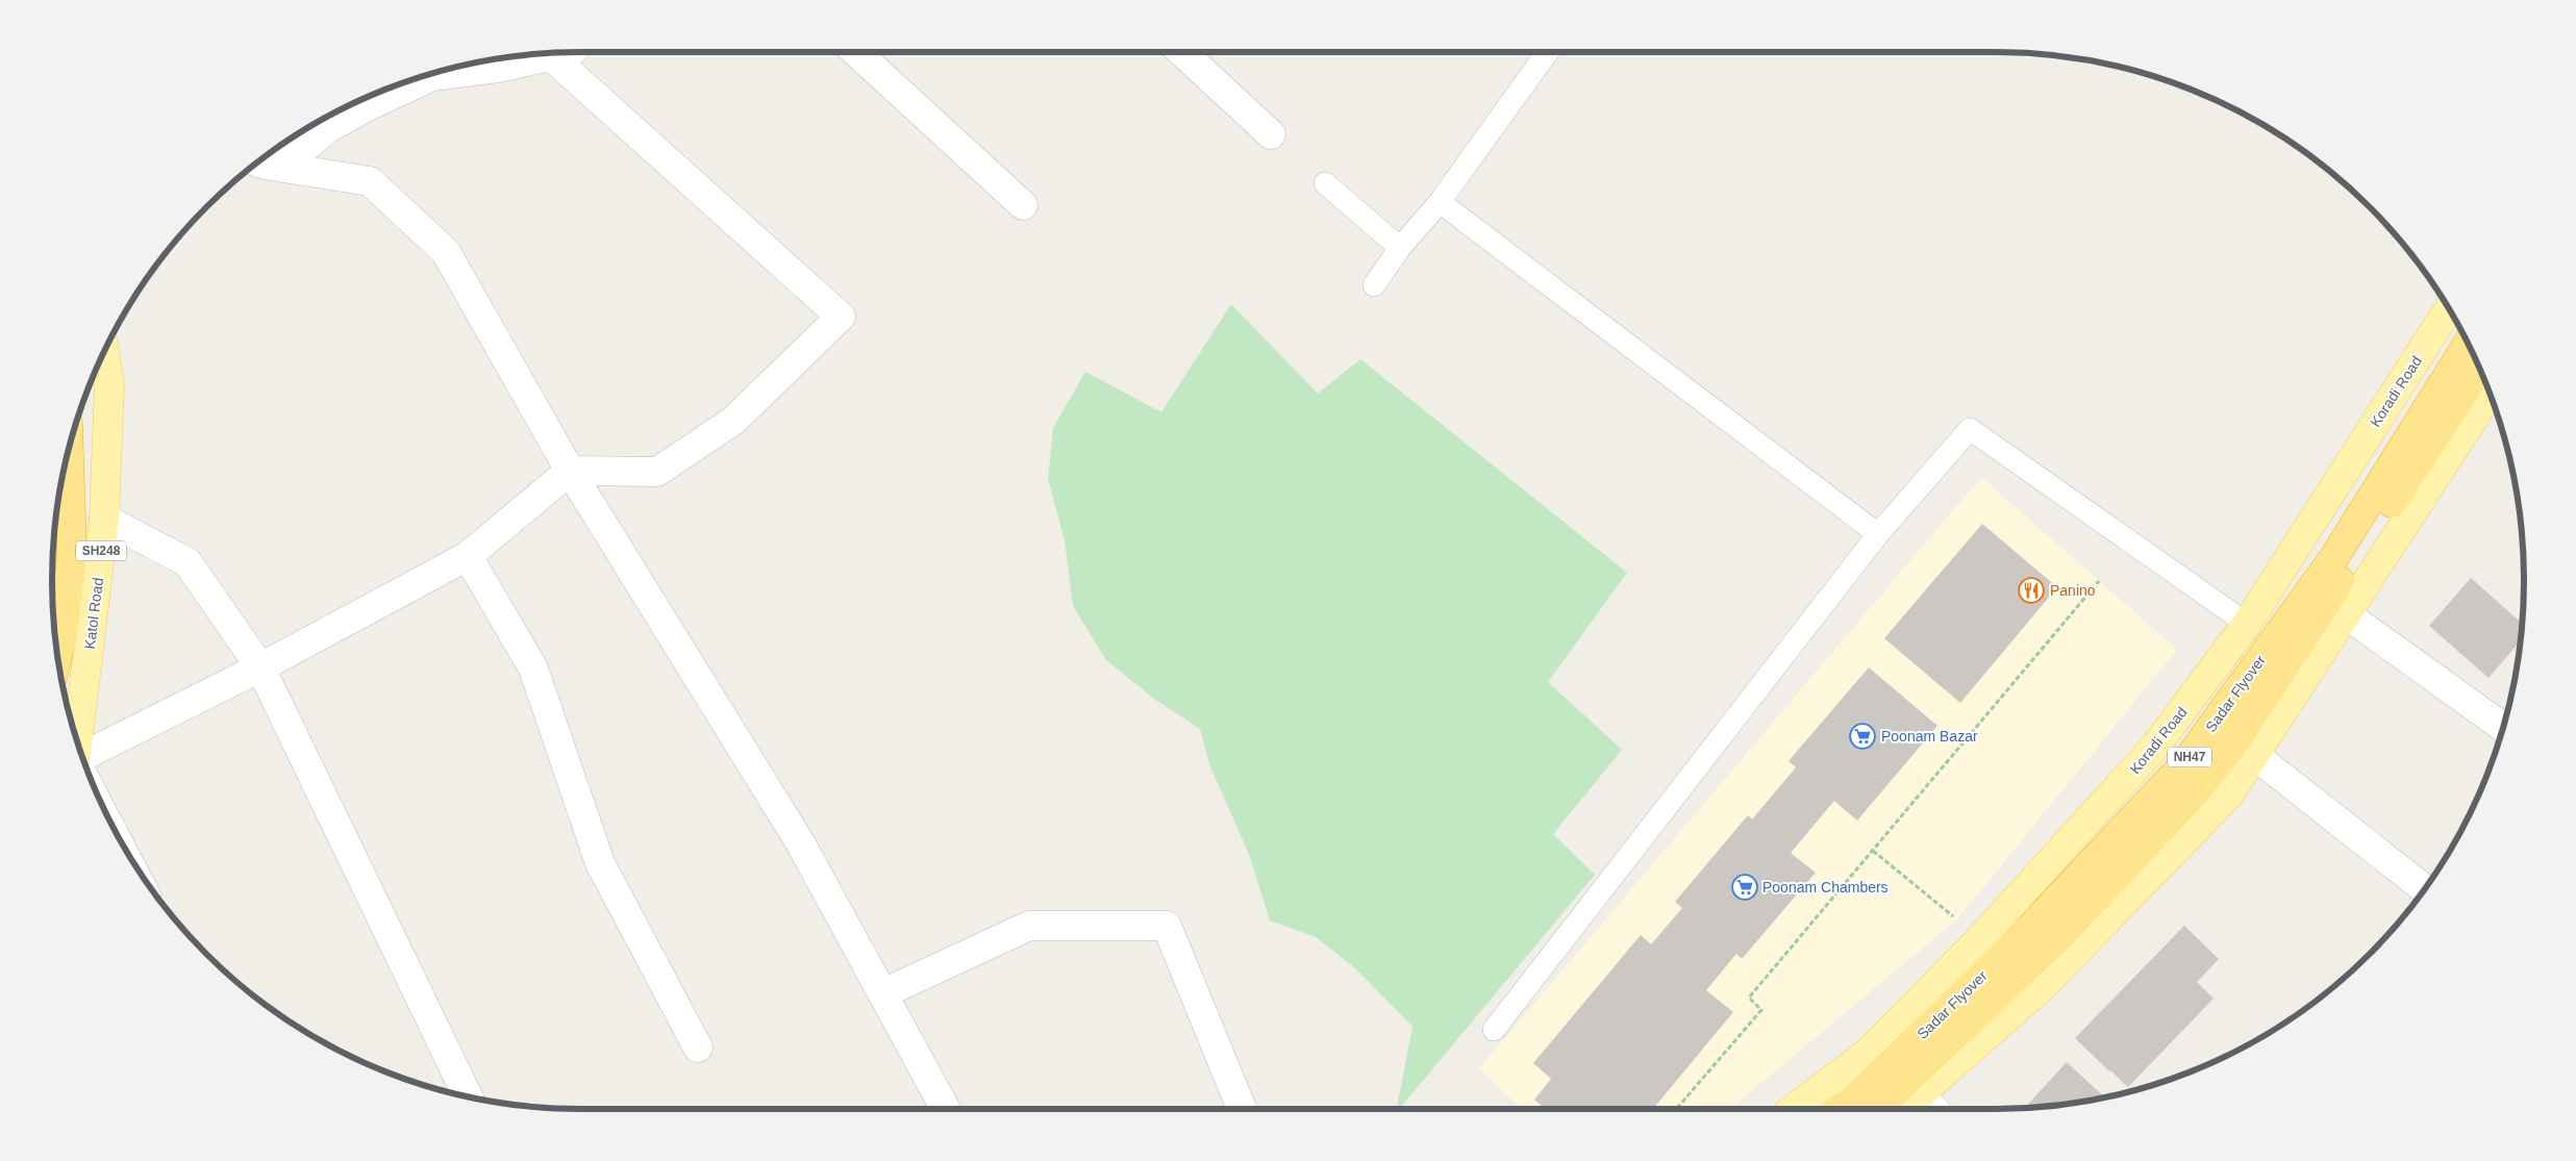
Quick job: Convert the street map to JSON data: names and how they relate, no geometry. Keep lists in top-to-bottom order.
{
  "streets": {
    "highway": ["Sadar Flyover", "NH47"],
    "main road": ["Koradi Road", "SH248", "Katol Road"]
  },
  "places": {
    "restaurant": ["Panino"],
    "supermarket": ["Poonam Bazar", "Poonam Chambers"]
  }
}
